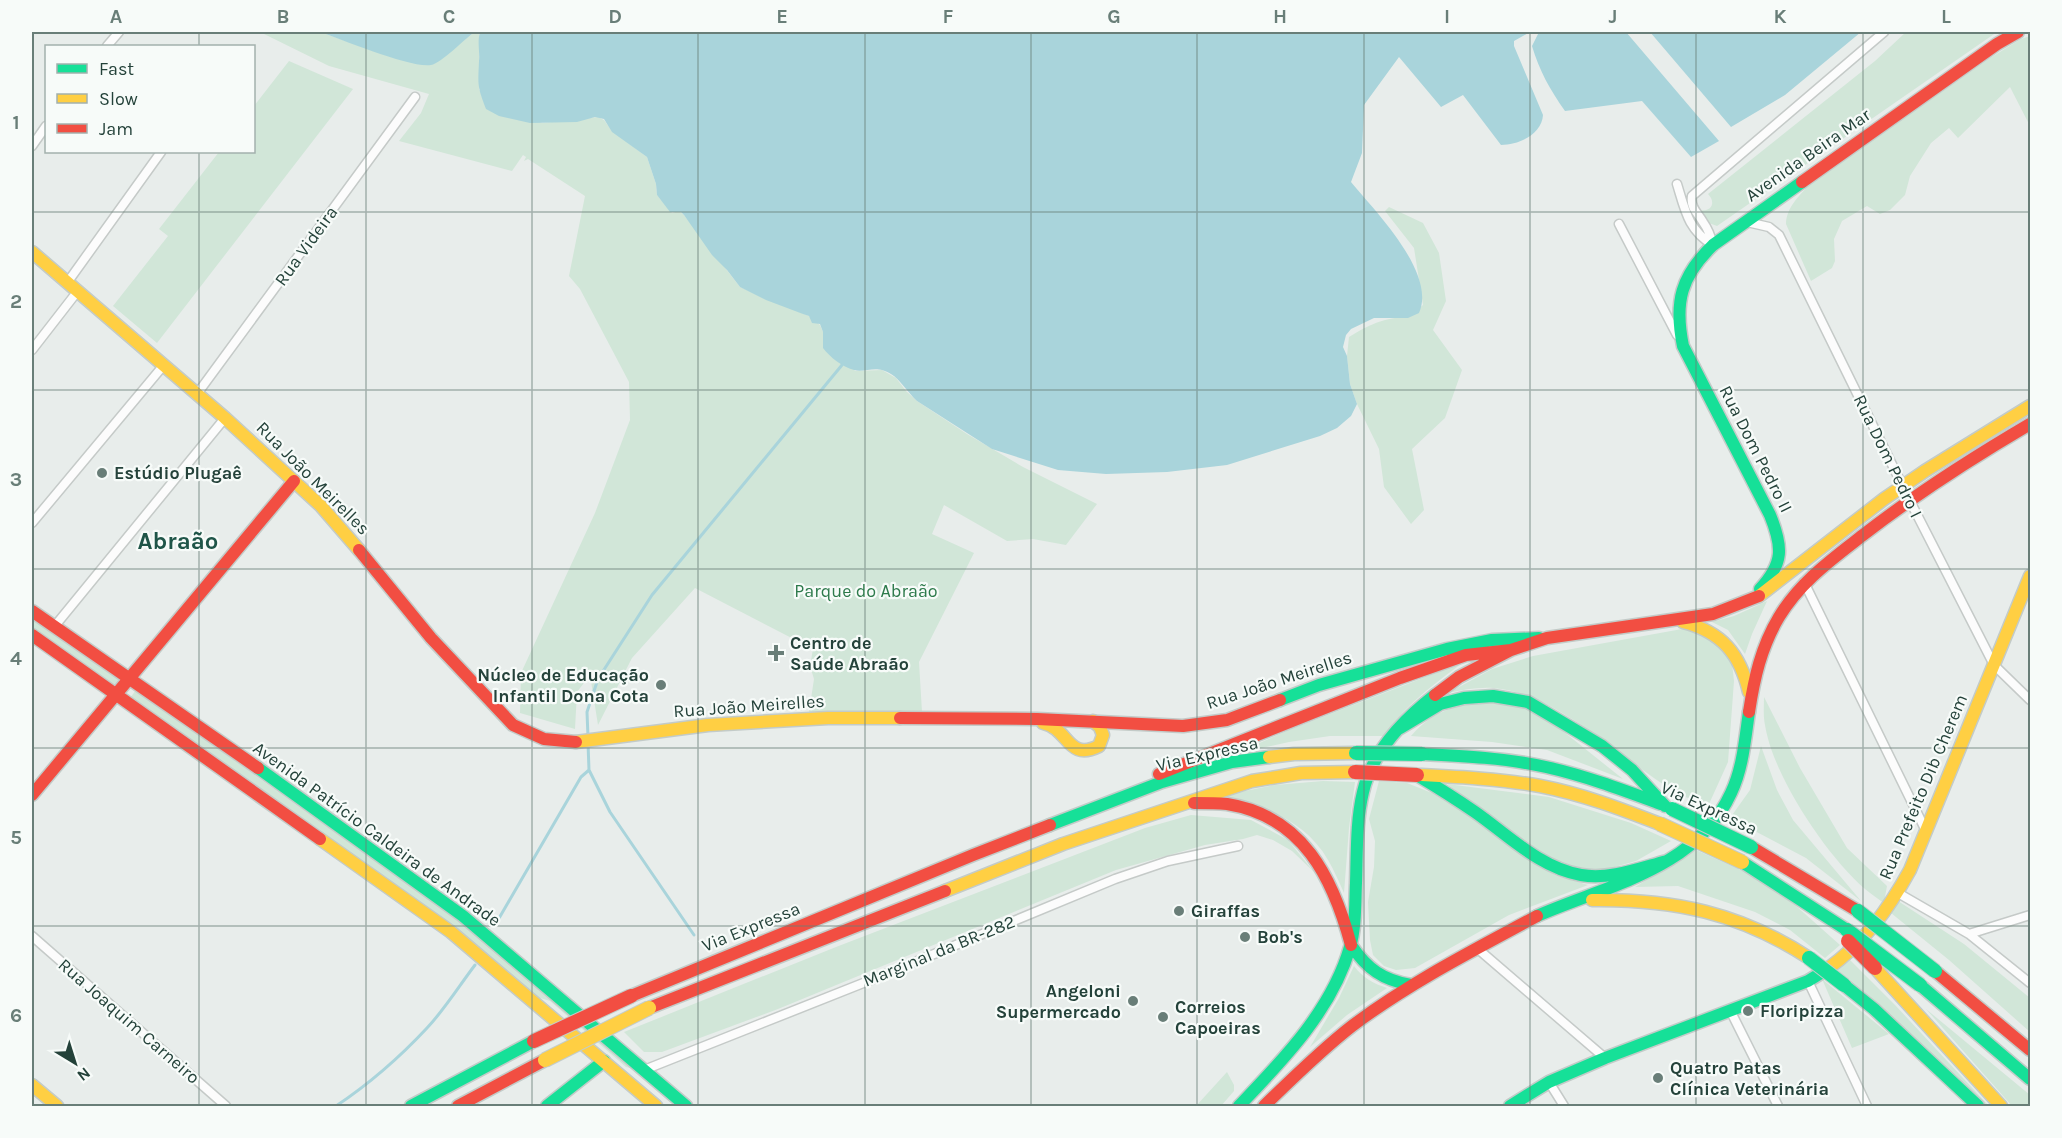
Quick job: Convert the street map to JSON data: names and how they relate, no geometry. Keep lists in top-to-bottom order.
{
  "streets": {
    "main road": [
      "Avenida Beira Mar",
      "Rua Dom Pedro II",
      "Rua João Meirelles",
      "Via Expressa",
      "Rua Prefeito Dib Cherem",
      "Avenida Patrício Caldeira de Andrade"
    ],
    "street": [
      "Rua Videira",
      "Rua Dom Pedro I",
      "Marginal da BR-282",
      "Rua Joaquim Carneiro"
    ]
  },
  "crossings": [
    ["Avenida Beira Mar", "Rua Dom Pedro II"],
    ["Avenida Beira Mar", "Rua Dom Pedro I"],
    ["Rua Videira", "Rua João Meirelles"],
    ["Rua Dom Pedro I", "Rua Prefeito Dib Cherem"],
    ["Avenida Patrício Caldeira de Andrade", "Marginal da BR-282"]
  ],
  "districts": ["Abraão"],
  "parks": ["Parque do Abraão"],
  "places": {
    "other": [
      "Estúdio Plugaê",
      "Núcleo de Educação Infantil Dona Cota",
      "Giraffas",
      "Bob's",
      "Angeloni Supermercado",
      "Floripizza",
      "Correios Capoeiras",
      "Quatro Patas Clínica Veterinária"
    ],
    "health": ["Centro de Saúde Abraão"]
  },
  "legend": ["Fast", "Slow", "Jam"],
  "north": "bottom right",
  "grid": {
    "columns": [
      "A",
      "B",
      "C",
      "D",
      "E",
      "F",
      "G",
      "H",
      "I",
      "J",
      "K",
      "L"
    ],
    "rows": [
      "1",
      "2",
      "3",
      "4",
      "5",
      "6"
    ]
  }
}
